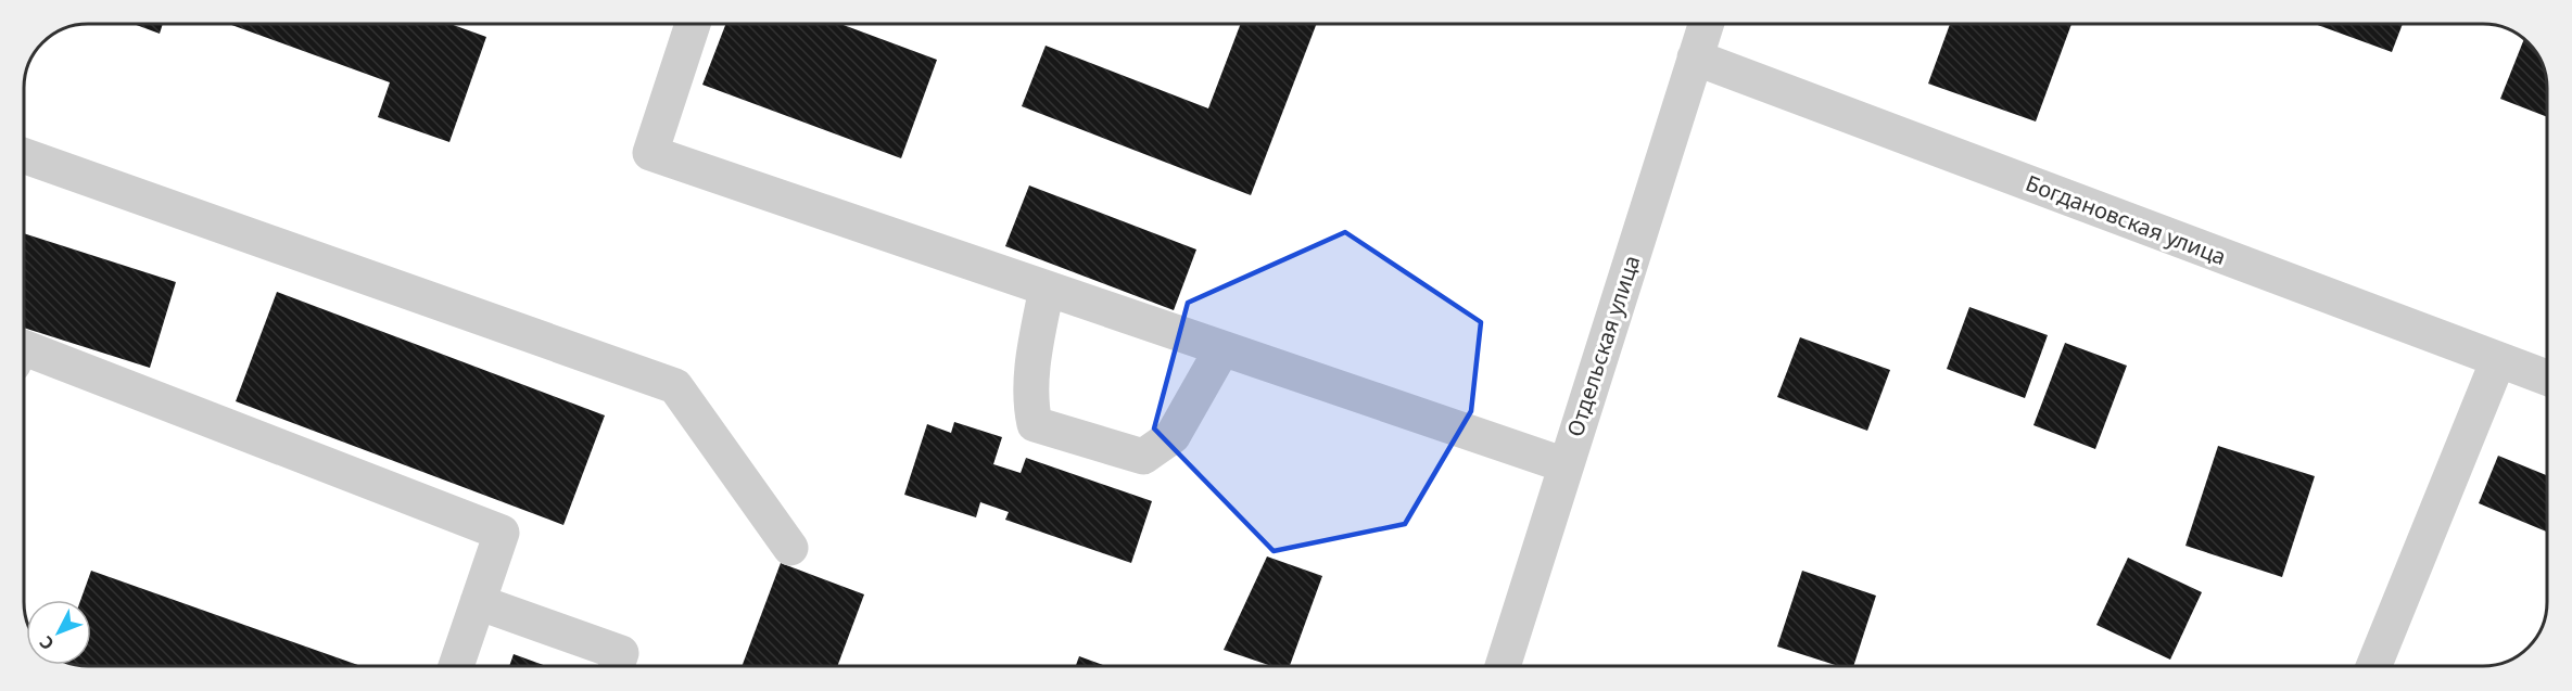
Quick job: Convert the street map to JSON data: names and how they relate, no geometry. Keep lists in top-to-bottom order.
{
  "streets": {
    "street": ["Богдановская улица", "Отдельская улица"]
  },
  "crossings": [
    ["Богдановская улица", "Отдельская улица"]
  ],
  "north": "bottom left"
}
